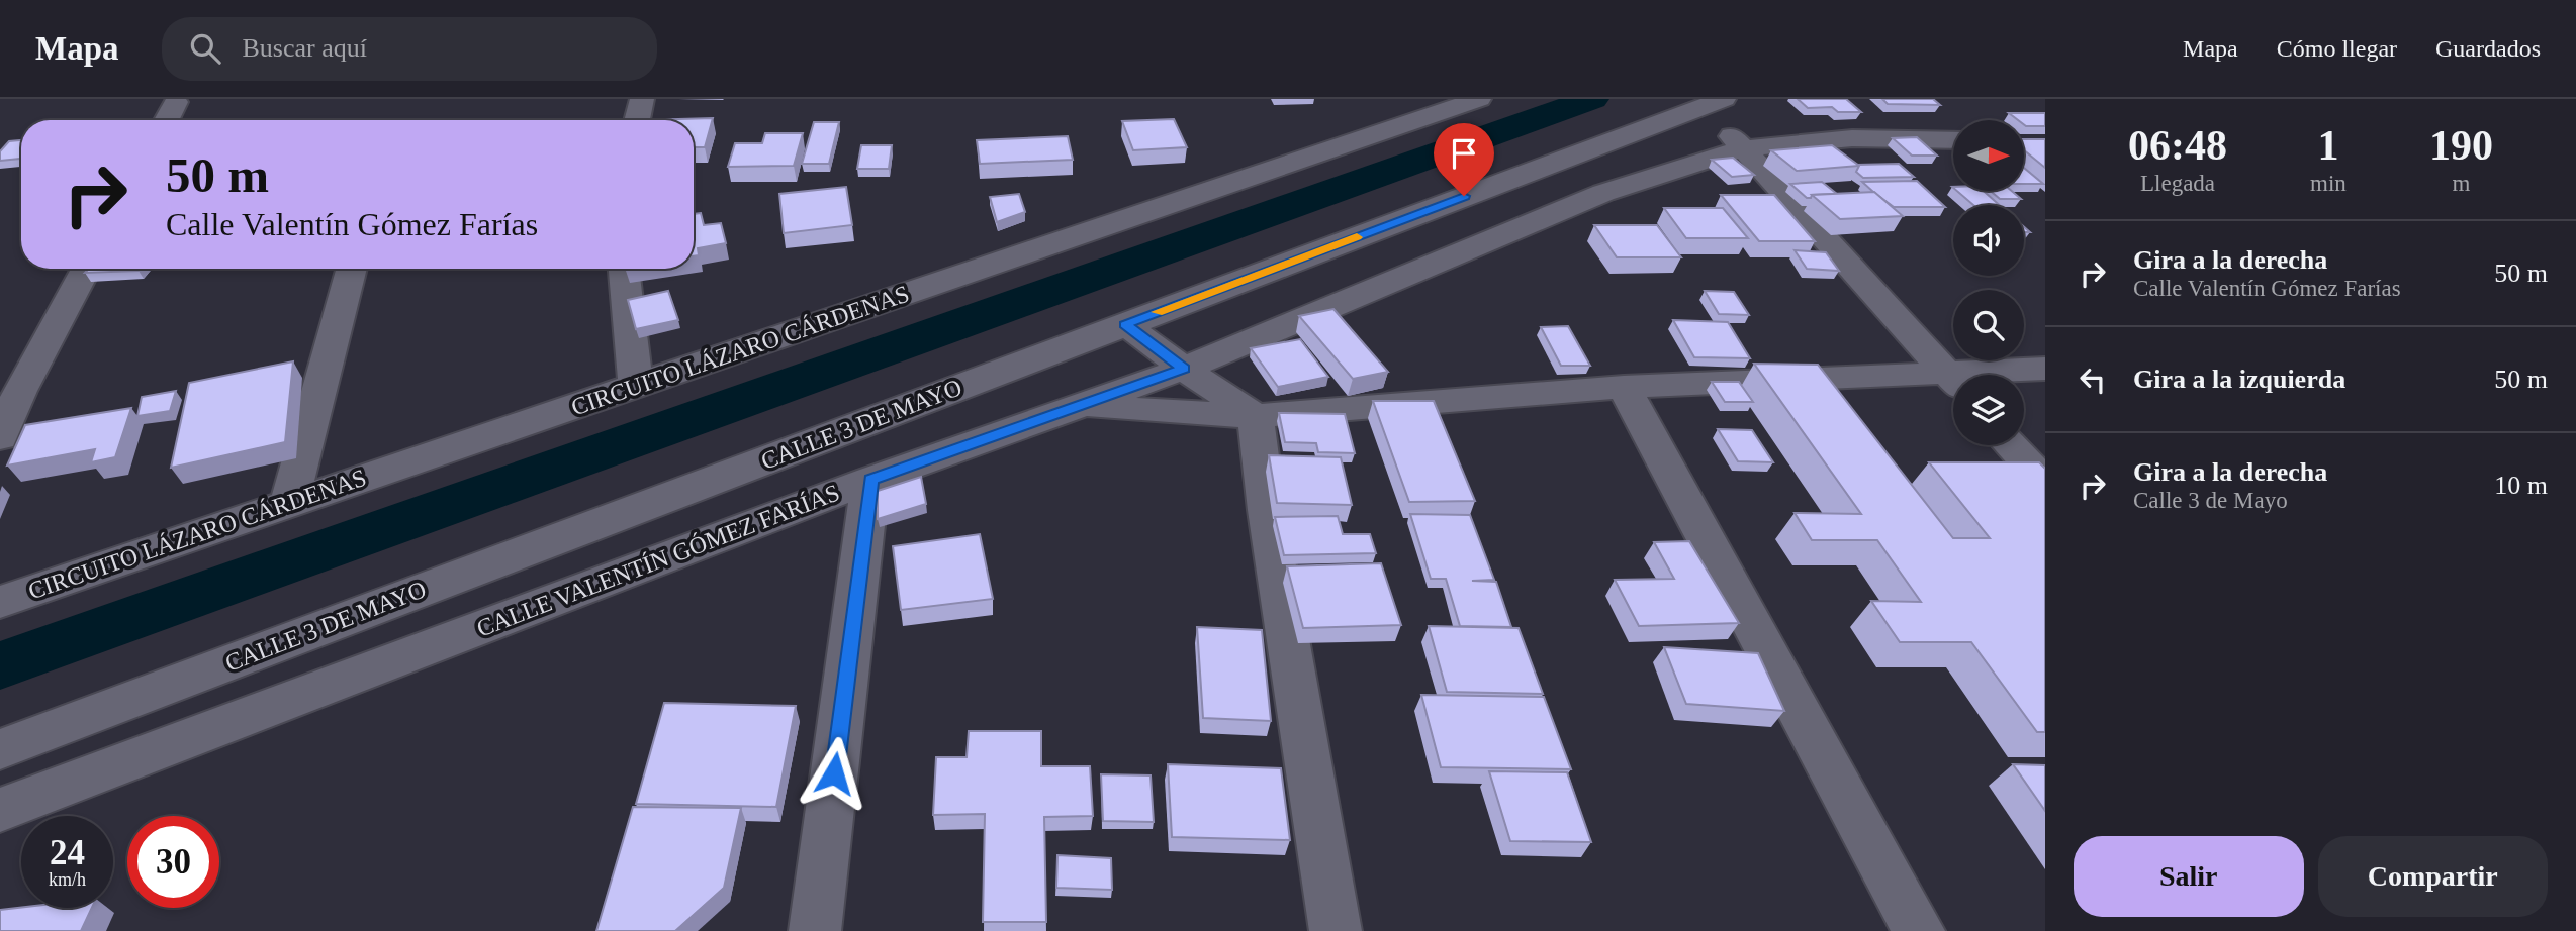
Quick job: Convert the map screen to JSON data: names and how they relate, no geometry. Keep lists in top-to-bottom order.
{
  "streets": {
    "street": ["CIRCUITO LÁZARO CÁRDENAS", "CALLE 3 DE MAYO", "CALLE VALENTÍN GÓMEZ FARÍAS"]
  },
  "north": "right",
  "page": {
    "header": "Mapa",
    "search": "Buscar aquí",
    "nav": ["Mapa", "Cómo llegar", "Guardados"],
    "eta": [
      "06:48",
      "Llegada",
      "1",
      "min",
      "190",
      "m"
    ],
    "turn": ["50 m", "Calle Valentín Gómez Farías"],
    "list": [
      {
        "name": "Gira a la derecha",
        "note": "Calle Valentín Gómez Farías",
        "value": "50 m"
      },
      {
        "name": "Gira a la izquierda",
        "value": "50 m"
      },
      {
        "name": "Gira a la derecha",
        "note": "Calle 3 de Mayo",
        "value": "10 m"
      }
    ],
    "speed": "24 km/h",
    "limit": "30",
    "buttons": ["Salir", "Compartir"]
  }
}
